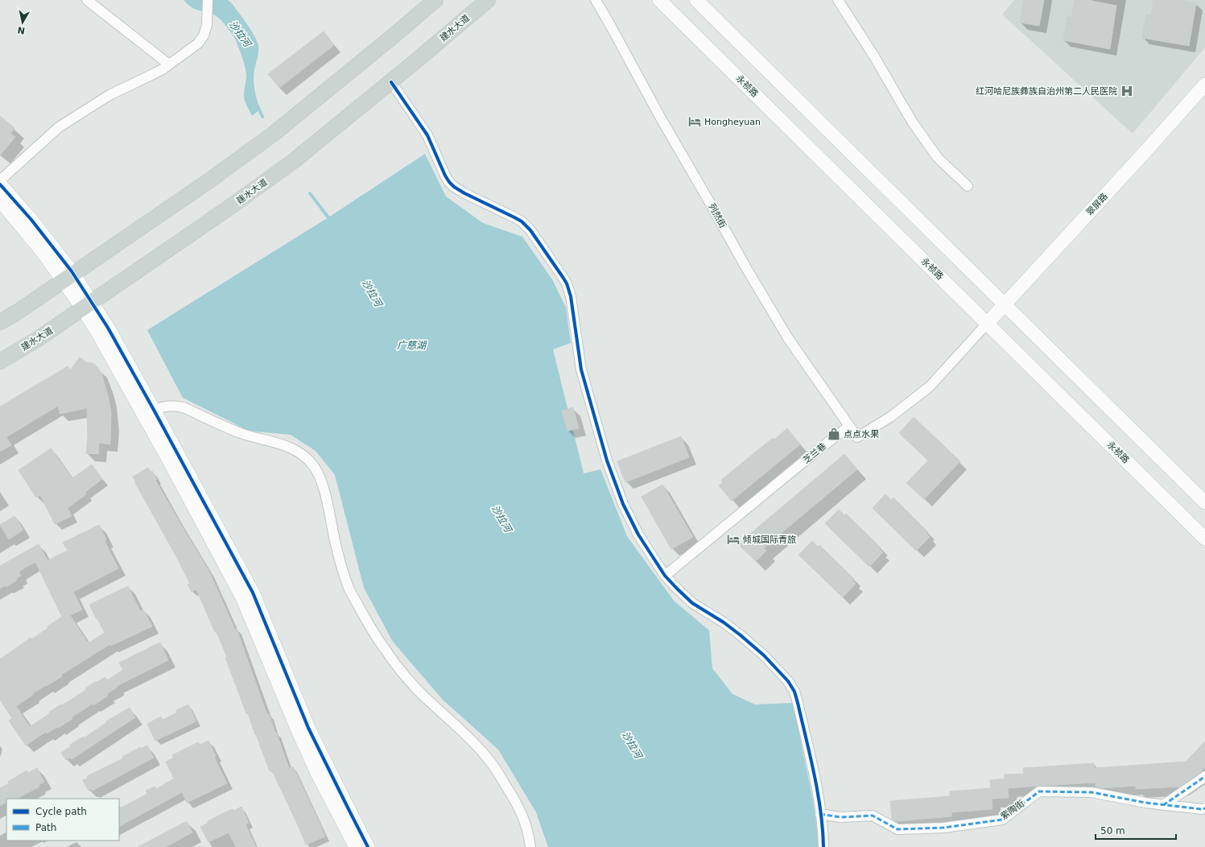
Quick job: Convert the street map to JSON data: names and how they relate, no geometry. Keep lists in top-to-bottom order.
{
  "streets": {
    "main road": ["建水大道"],
    "street": [
      "永祯路",
      "翠屏路",
      "列然街",
      "芝兰巷",
      "紫陶街"
    ]
  },
  "crossings": [
    ["永祯路", "翠屏路"],
    ["列然街", "芝兰巷"]
  ],
  "water": ["沙拉河", "广慈湖"],
  "places": {
    "hospital": ["红河哈尼族彝族自治州第二人民医院"],
    "hotel": ["Hongheyuan", "倾城国际青旅"],
    "shop": ["点点水果"]
  },
  "legend": ["Cycle path", "Path"],
  "scale_bar": "50 m",
  "north": "bottom"
}
